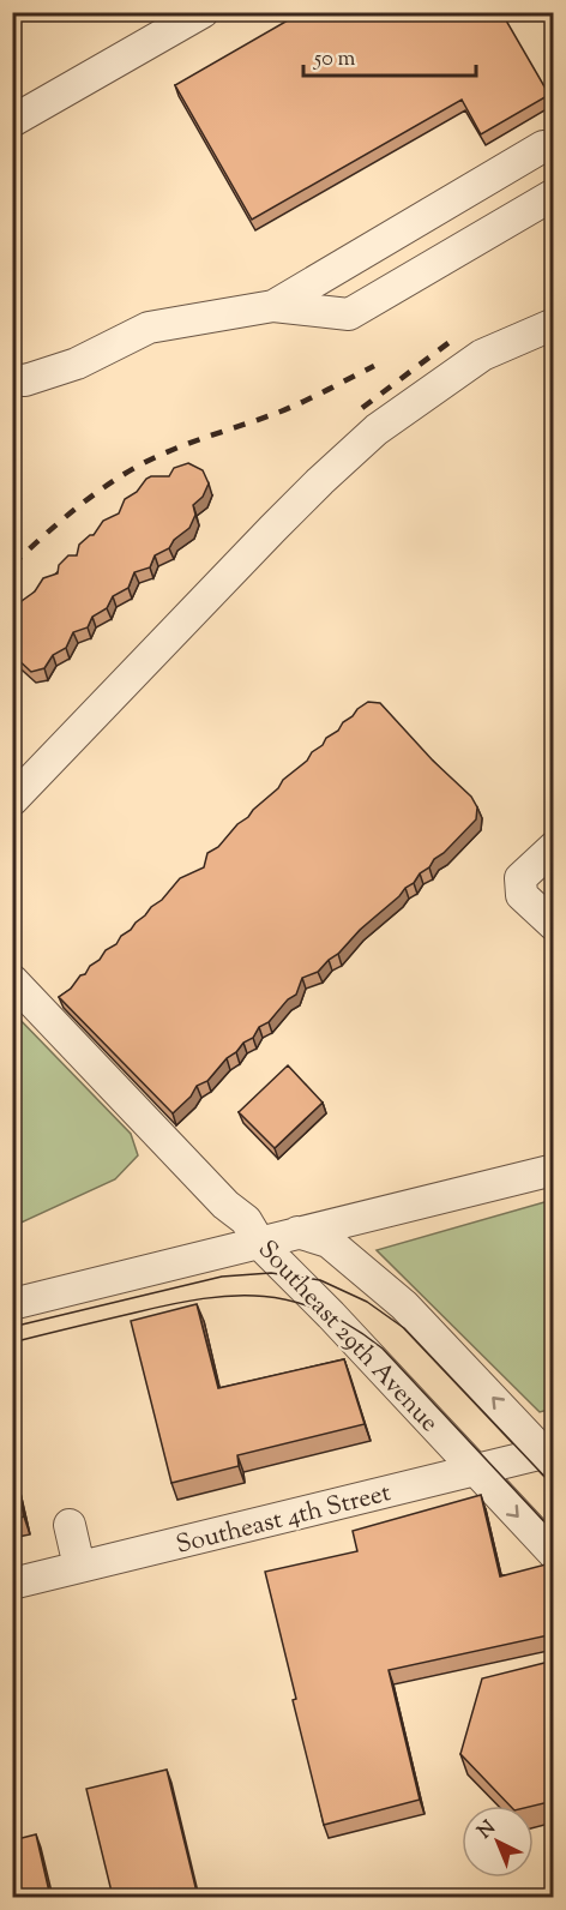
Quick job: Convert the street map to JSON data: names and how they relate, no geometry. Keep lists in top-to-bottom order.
{
  "streets": {
    "street": ["Southeast 29th Avenue", "Southeast 4th Street"]
  },
  "crossings": [
    ["Southeast 29th Avenue", "Southeast 4th Street"]
  ],
  "scale_bar": "50 m",
  "north": "top left"
}
